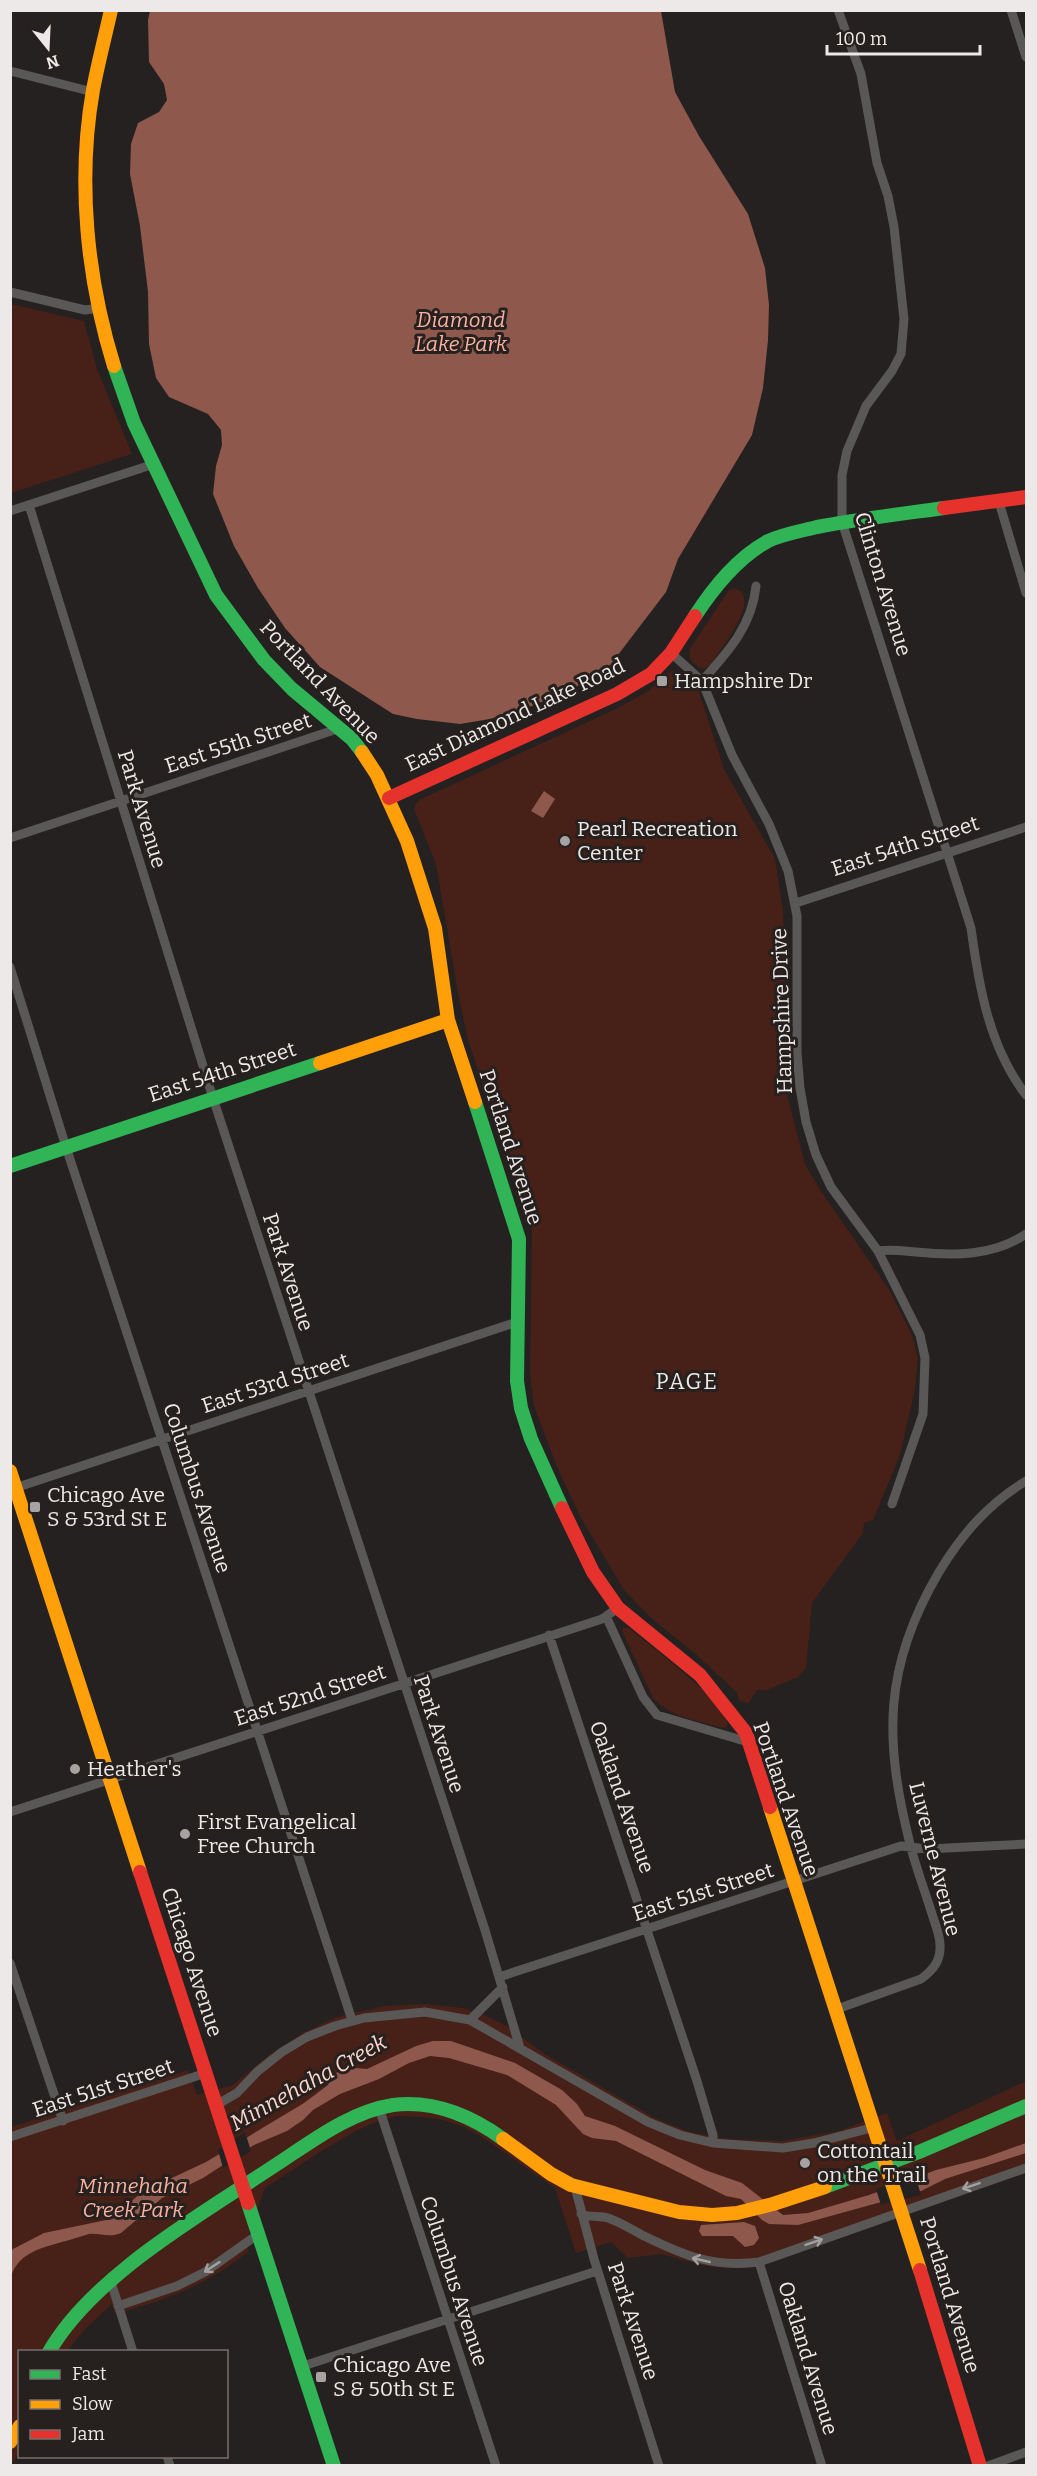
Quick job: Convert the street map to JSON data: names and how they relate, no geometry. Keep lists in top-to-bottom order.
{
  "streets": {
    "street": [
      "Clinton Avenue",
      "Portland Avenue",
      "East Diamond Lake Road",
      "East 55th Street",
      "Park Avenue",
      "East 54th Street",
      "Hampshire Drive",
      "East 53rd Street",
      "Columbus Avenue",
      "East 52nd Street",
      "Oakland Avenue",
      "Luverne Avenue",
      "East 51st Street",
      "Chicago Avenue"
    ]
  },
  "crossings": [
    ["Clinton Avenue", "East Diamond Lake Road"],
    ["Clinton Avenue", "East 54th Street"],
    ["Portland Avenue", "East Diamond Lake Road"],
    ["Portland Avenue", "East 55th Street"],
    ["Portland Avenue", "East 54th Street"],
    ["Portland Avenue", "East 53rd Street"],
    ["Portland Avenue", "East 52nd Street"],
    ["Portland Avenue", "Luverne Avenue"],
    ["Portland Avenue", "East 51st Street"],
    ["East Diamond Lake Road", "Hampshire Drive"],
    ["East 55th Street", "Park Avenue"],
    ["Park Avenue", "East 54th Street"],
    ["Park Avenue", "East 53rd Street"],
    ["Park Avenue", "East 52nd Street"],
    ["Park Avenue", "East 51st Street"],
    ["East 54th Street", "Hampshire Drive"],
    ["East 54th Street", "Columbus Avenue"],
    ["East 53rd Street", "Columbus Avenue"],
    ["East 53rd Street", "Chicago Avenue"],
    ["Columbus Avenue", "East 52nd Street"],
    ["East 52nd Street", "Oakland Avenue"],
    ["East 52nd Street", "Chicago Avenue"],
    ["Oakland Avenue", "East 51st Street"],
    ["Luverne Avenue", "East 51st Street"],
    ["East 51st Street", "Chicago Avenue"]
  ],
  "districts": ["PAGE"],
  "water": ["Minnehaha Creek"],
  "parks": ["Diamond Lake Park", "Minnehaha Creek Park"],
  "places": {
    "transit": ["Hampshire Dr", "Chicago Ave S & 53rd St E", "Chicago Ave S & 50th St E"],
    "other": [
      "Pearl Recreation Center",
      "Heather's",
      "First Evangelical Free Church",
      "Cottontail on the Trail"
    ]
  },
  "legend": ["Fast", "Slow", "Jam"],
  "scale_bar": "100 m",
  "north": "bottom"
}
